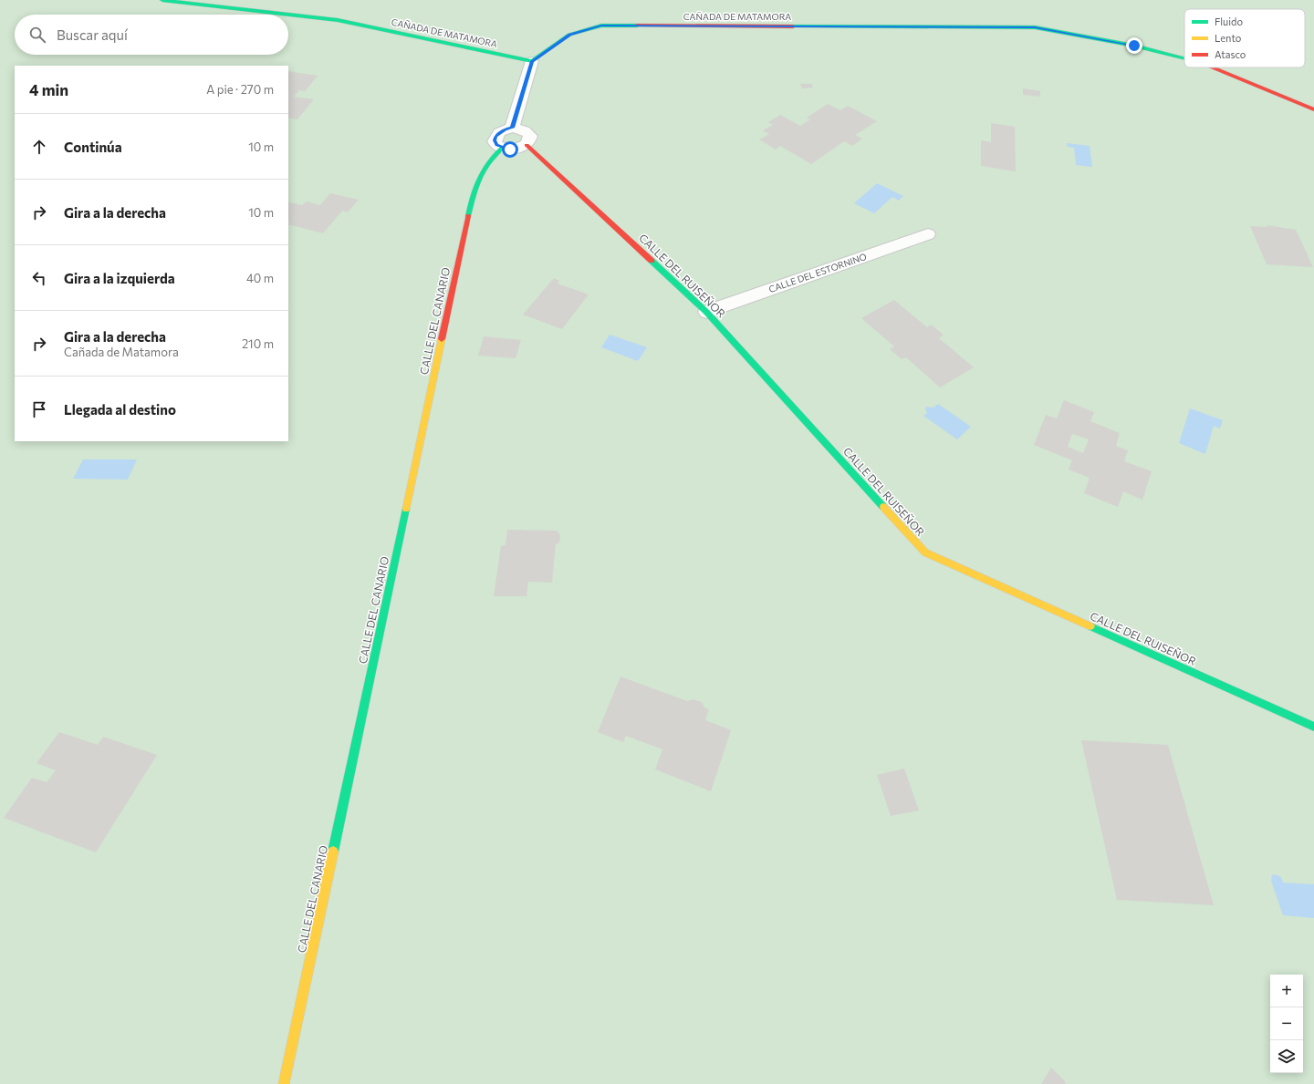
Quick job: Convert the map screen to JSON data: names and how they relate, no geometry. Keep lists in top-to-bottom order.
{
  "streets": {
    "street": [
      "CAÑADA DE MATAMORA",
      "CALLE DEL ESTORNINO",
      "CALLE DEL RUISEÑOR",
      "CALLE DEL CANARIO"
    ]
  },
  "crossings": [
    ["CALLE DEL ESTORNINO", "CALLE DEL RUISEÑOR"],
    ["CALLE DEL RUISEÑOR", "CALLE DEL CANARIO"]
  ],
  "legend": ["Fluido", "Lento", "Atasco"],
  "page": {
    "search": "Buscar aquí",
    "heading": ["4 min", "A pie · 270 m"],
    "list": [
      ["Continúa", "10 m"],
      ["Gira a la derecha", "10 m"],
      ["Gira a la izquierda", "40 m"],
      ["Gira a la derecha", "Cañada de Matamora", "210 m"],
      "Llegada al destino"
    ],
    "map_buttons": ["+", "−"]
  }
}
